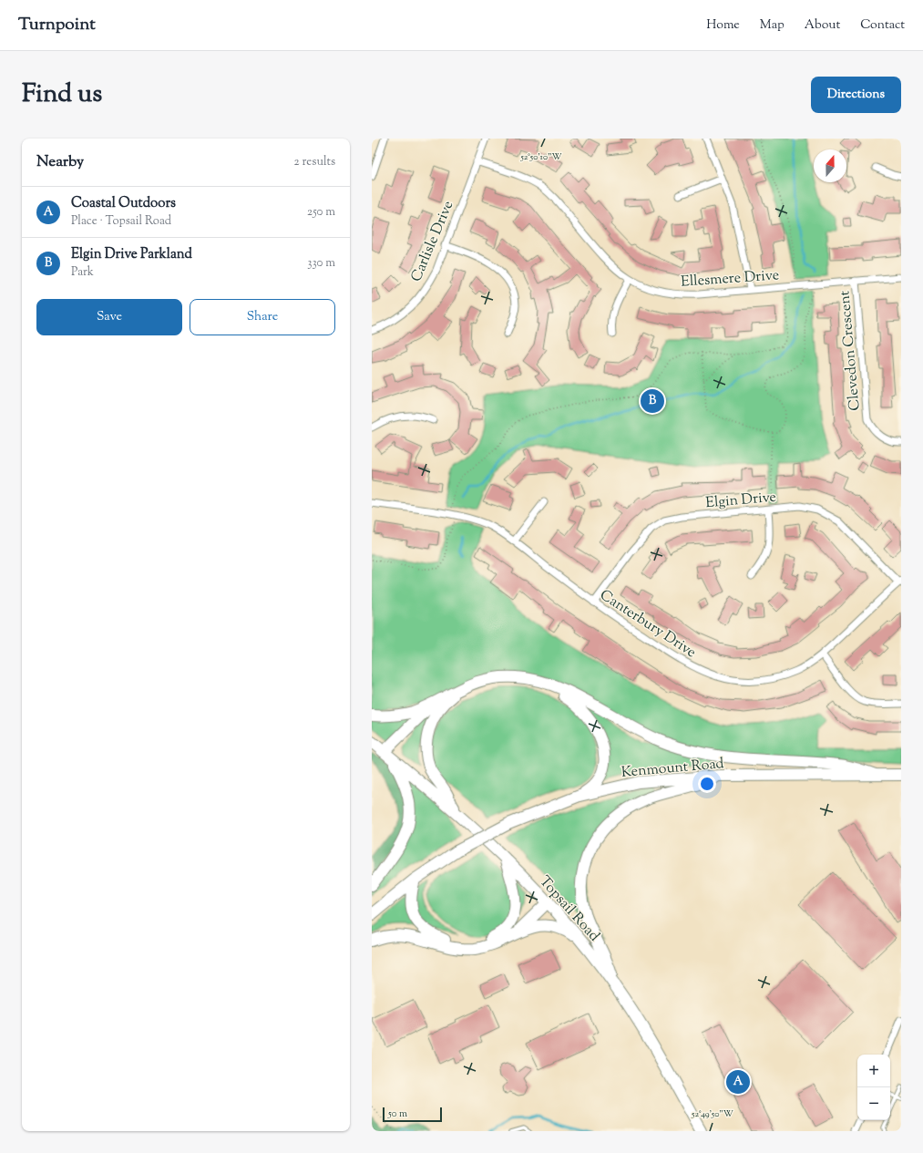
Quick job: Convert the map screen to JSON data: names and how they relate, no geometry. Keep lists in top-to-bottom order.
{
  "streets": {
    "main road": ["Kenmount Road", "Topsail Road"],
    "street": [
      "Carlisle Drive",
      "Ellesmere Drive",
      "Clevedon Crescent",
      "Elgin Drive",
      "Canterbury Drive"
    ]
  },
  "crossings": [
    ["Carlisle Drive", "Ellesmere Drive"],
    ["Ellesmere Drive", "Clevedon Crescent"],
    ["Elgin Drive", "Canterbury Drive"]
  ],
  "scale_bar": "50 m",
  "north": "top",
  "page": {
    "header": "Turnpoint",
    "nav": [
      "Home",
      "Map",
      "About",
      "Contact"
    ],
    "title": "Find us",
    "buttons": [
      "Directions",
      ["Save", "Share"]
    ],
    "heading": ["Nearby", "2 results"],
    "list": [
      {
        "mark": "A",
        "name": "Coastal Outdoors",
        "note": "Place · Topsail Road",
        "value": "250 m"
      },
      {
        "mark": "B",
        "name": "Elgin Drive Parkland",
        "note": "Park",
        "value": "330 m"
      }
    ],
    "pins": ["B", "A"],
    "map_buttons": ["+", "−"],
    "scale": "50 m"
  },
  "coordinates": ["52°50'10\"W", "52°49'50\"W"]
}
